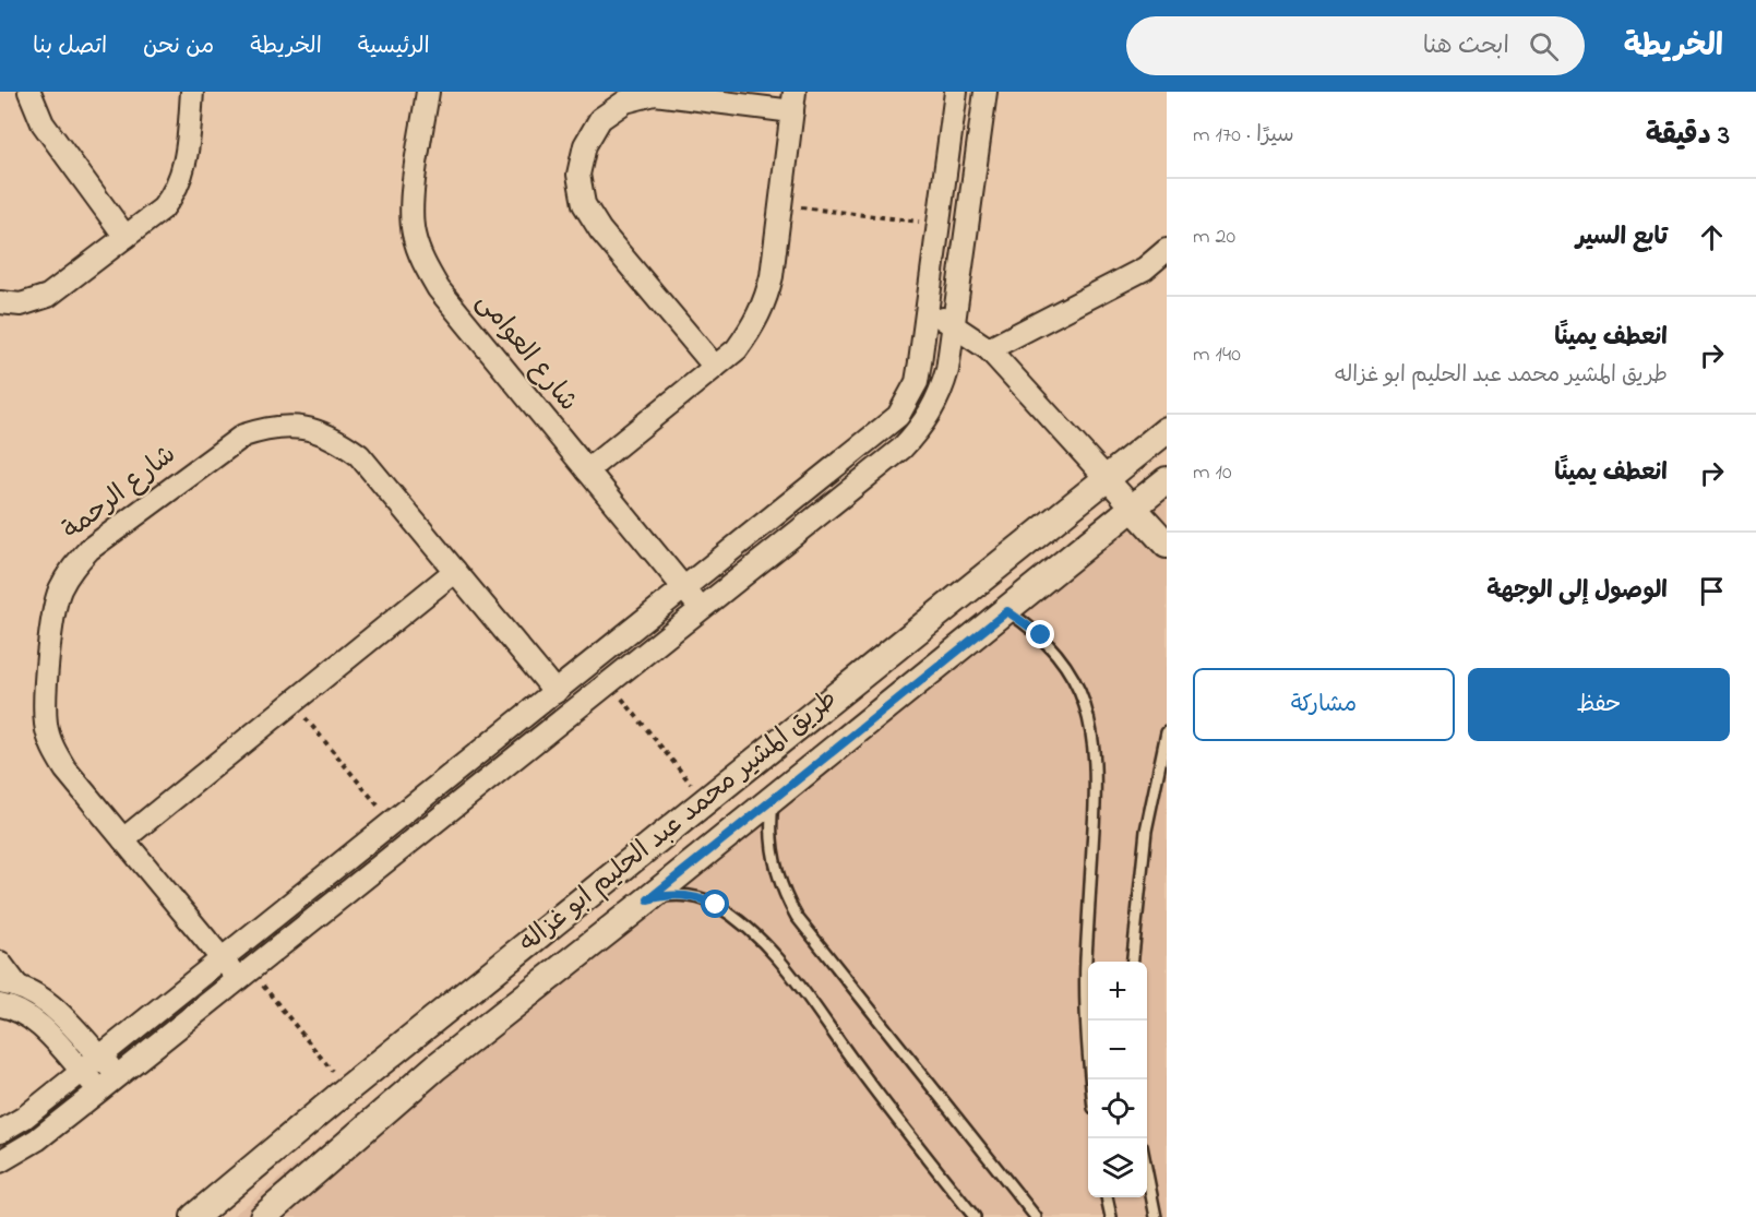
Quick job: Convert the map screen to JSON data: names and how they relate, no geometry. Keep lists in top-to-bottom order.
{
  "streets": {
    "street": ["شارع العوامى", "شارع الرحمة", "طريق المشير محمد عبد الحليم ابو غزاله"]
  },
  "page": {
    "header": "الخريطة",
    "search": "ابحث هنا",
    "nav": [
      "الرئيسية",
      "الخريطة",
      "من نحن",
      "اتصل بنا"
    ],
    "heading": ["3 دقيقة", "سيرًا · 170 m"],
    "list": [
      ["تابع السير", "20 m"],
      ["انعطف يمينًا", "طريق المشير محمد عبد الحليم ابو غزاله", "140 m"],
      ["انعطف يمينًا", "10 m"],
      "الوصول إلى الوجهة"
    ],
    "buttons": ["حفظ", "مشاركة"],
    "map_buttons": ["+", "−"]
  }
}
